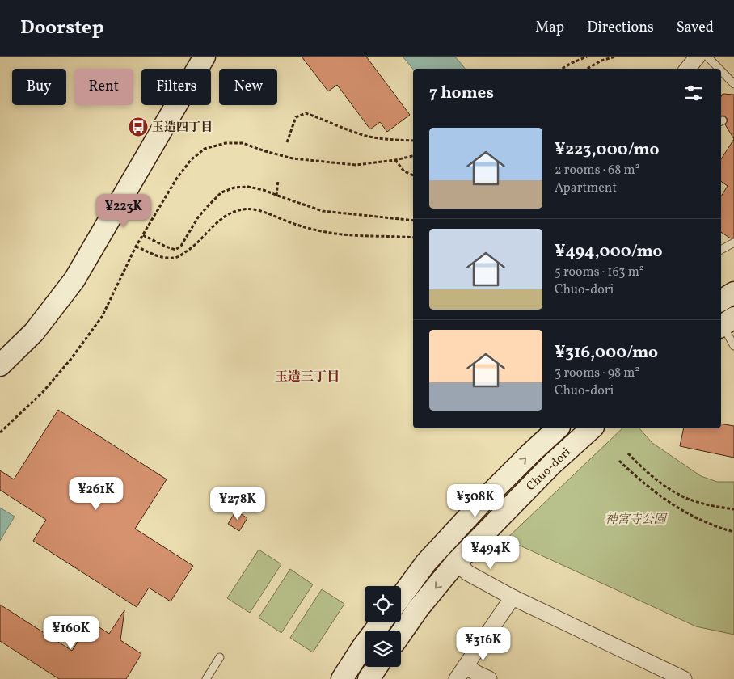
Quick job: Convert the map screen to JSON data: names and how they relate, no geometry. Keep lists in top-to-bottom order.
{
  "streets": {
    "street": ["Chuo-dori"]
  },
  "districts": ["玉造三丁目"],
  "parks": ["神宮寺公園"],
  "places": {
    "bus stop": ["玉造四丁目"]
  },
  "page": {
    "header": "Doorstep",
    "nav": ["Map", "Directions", "Saved"],
    "chip": [
      "Buy",
      "Rent",
      "Filters",
      "New"
    ],
    "heading": "7 homes",
    "list": [
      {
        "name": "¥223,000/mo",
        "note": "2 rooms · 68 m² · Apartment"
      },
      {
        "name": "¥494,000/mo",
        "note": "5 rooms · 163 m² · Chuo-dori"
      },
      {
        "name": "¥316,000/mo",
        "note": "3 rooms · 98 m² · Chuo-dori"
      }
    ],
    "price": [
      "¥223K",
      "¥261K",
      "¥308K",
      "¥278K",
      "¥494K",
      "¥160K",
      "¥316K"
    ]
  }
}
